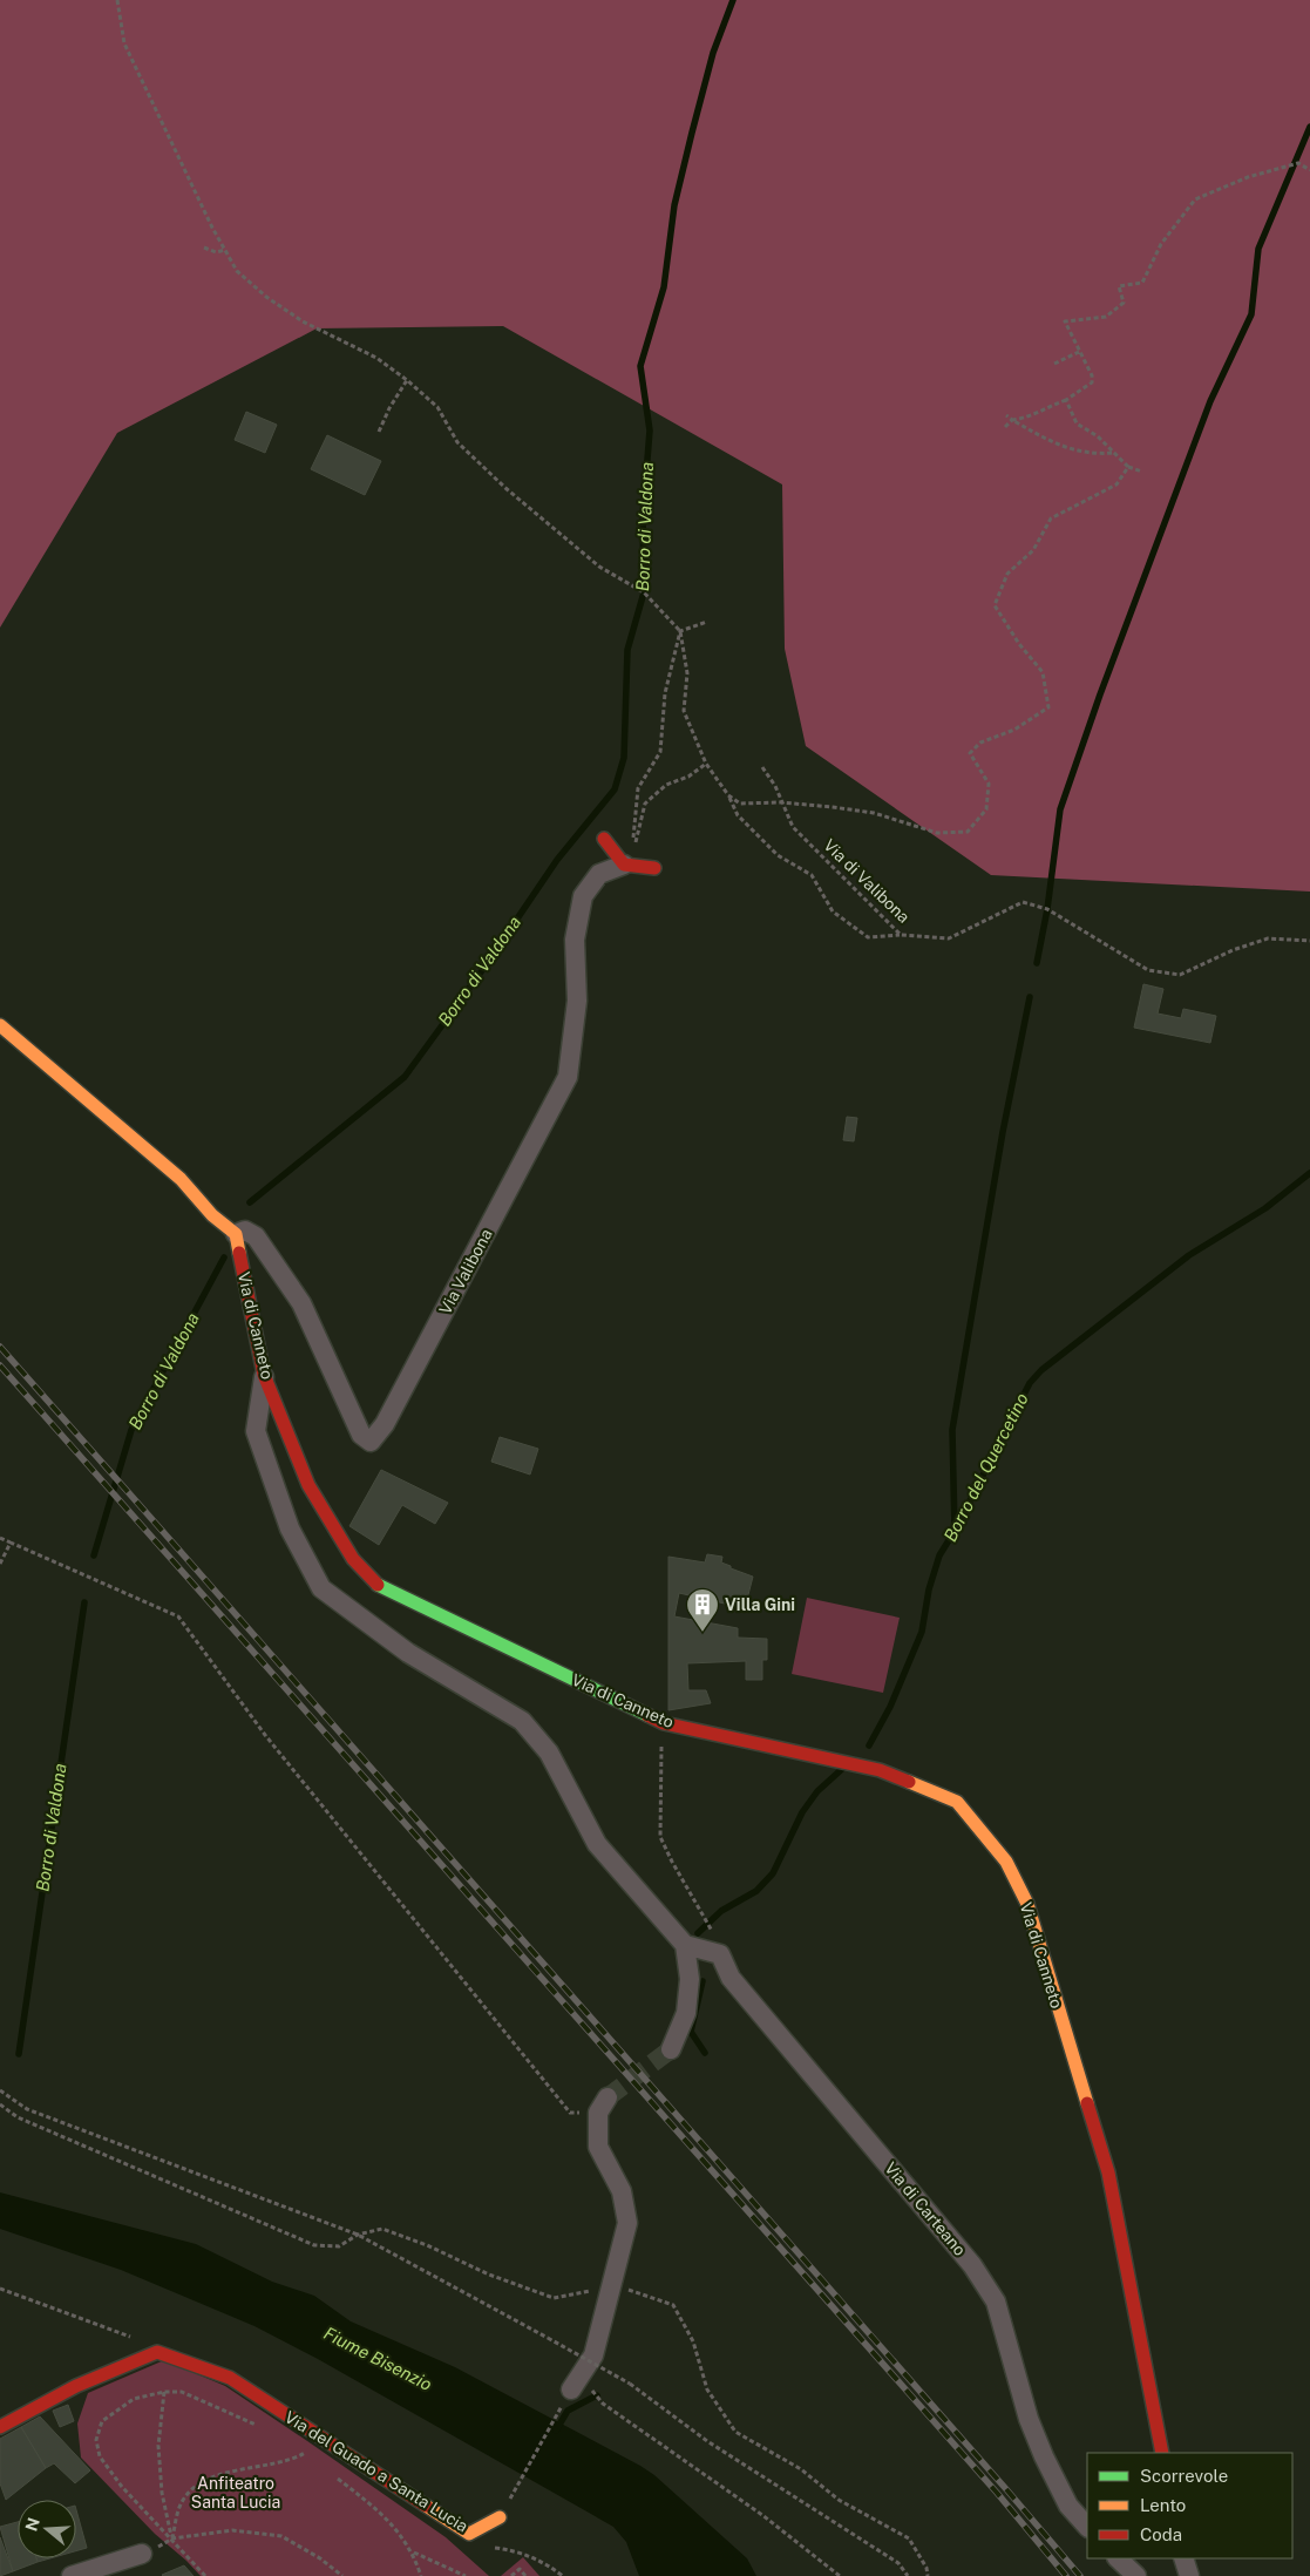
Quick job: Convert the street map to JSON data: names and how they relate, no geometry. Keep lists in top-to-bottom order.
{
  "streets": {
    "street": [
      "Via Valibona",
      "Via di Canneto",
      "Via di Carteano",
      "Via del Guado a Santa Lucia"
    ],
    "path": ["Via di Valibona"]
  },
  "crossings": [
    ["Via Valibona", "Via di Canneto"]
  ],
  "water": ["Borro di Valdona", "Borro del Quercetino", "Fiume Bisenzio"],
  "parks": ["Anfiteatro Santa Lucia"],
  "places": {
    "building": ["Villa Gini"]
  },
  "legend": ["Scorrevole", "Lento", "Coda"],
  "north": "left"
}
